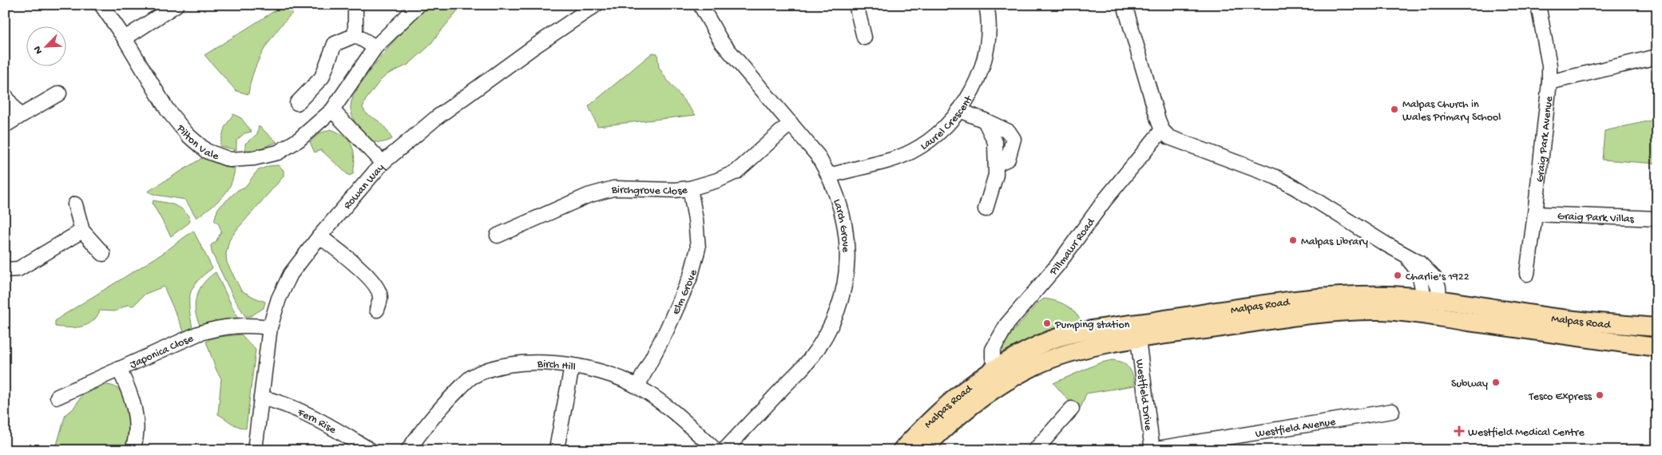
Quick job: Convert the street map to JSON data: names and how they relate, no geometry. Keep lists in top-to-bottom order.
{
  "streets": {
    "main road": ["Malpas Road"],
    "street": [
      "Laurel Crescent",
      "Graig Park Avenue",
      "Pilton Vale",
      "Rowan Way",
      "Birchgrove Close",
      "Graig Park Villas",
      "Larch Grove",
      "Pillmawr Road",
      "Elm Grove",
      "Japonica Close",
      "Birch Hill",
      "Westfield Drive",
      "Fern Rise",
      "Westfield Avenue"
    ]
  },
  "crossings": [
    ["Laurel Crescent", "Larch Grove"],
    ["Graig Park Avenue", "Graig Park Villas"],
    ["Rowan Way", "Japonica Close"],
    ["Rowan Way", "Fern Rise"],
    ["Birchgrove Close", "Larch Grove"],
    ["Birchgrove Close", "Elm Grove"],
    ["Pillmawr Road", "Malpas Road"],
    ["Elm Grove", "Birch Hill"],
    ["Malpas Road", "Westfield Drive"],
    ["Westfield Drive", "Westfield Avenue"]
  ],
  "places": {
    "other": [
      "Malpas Church in Wales Primary School",
      "Malpas Library",
      "Charlie's 1922",
      "Pumping station",
      "Subway",
      "Tesco Express"
    ],
    "health": ["Westfield Medical Centre"]
  },
  "north": "bottom left"
}
